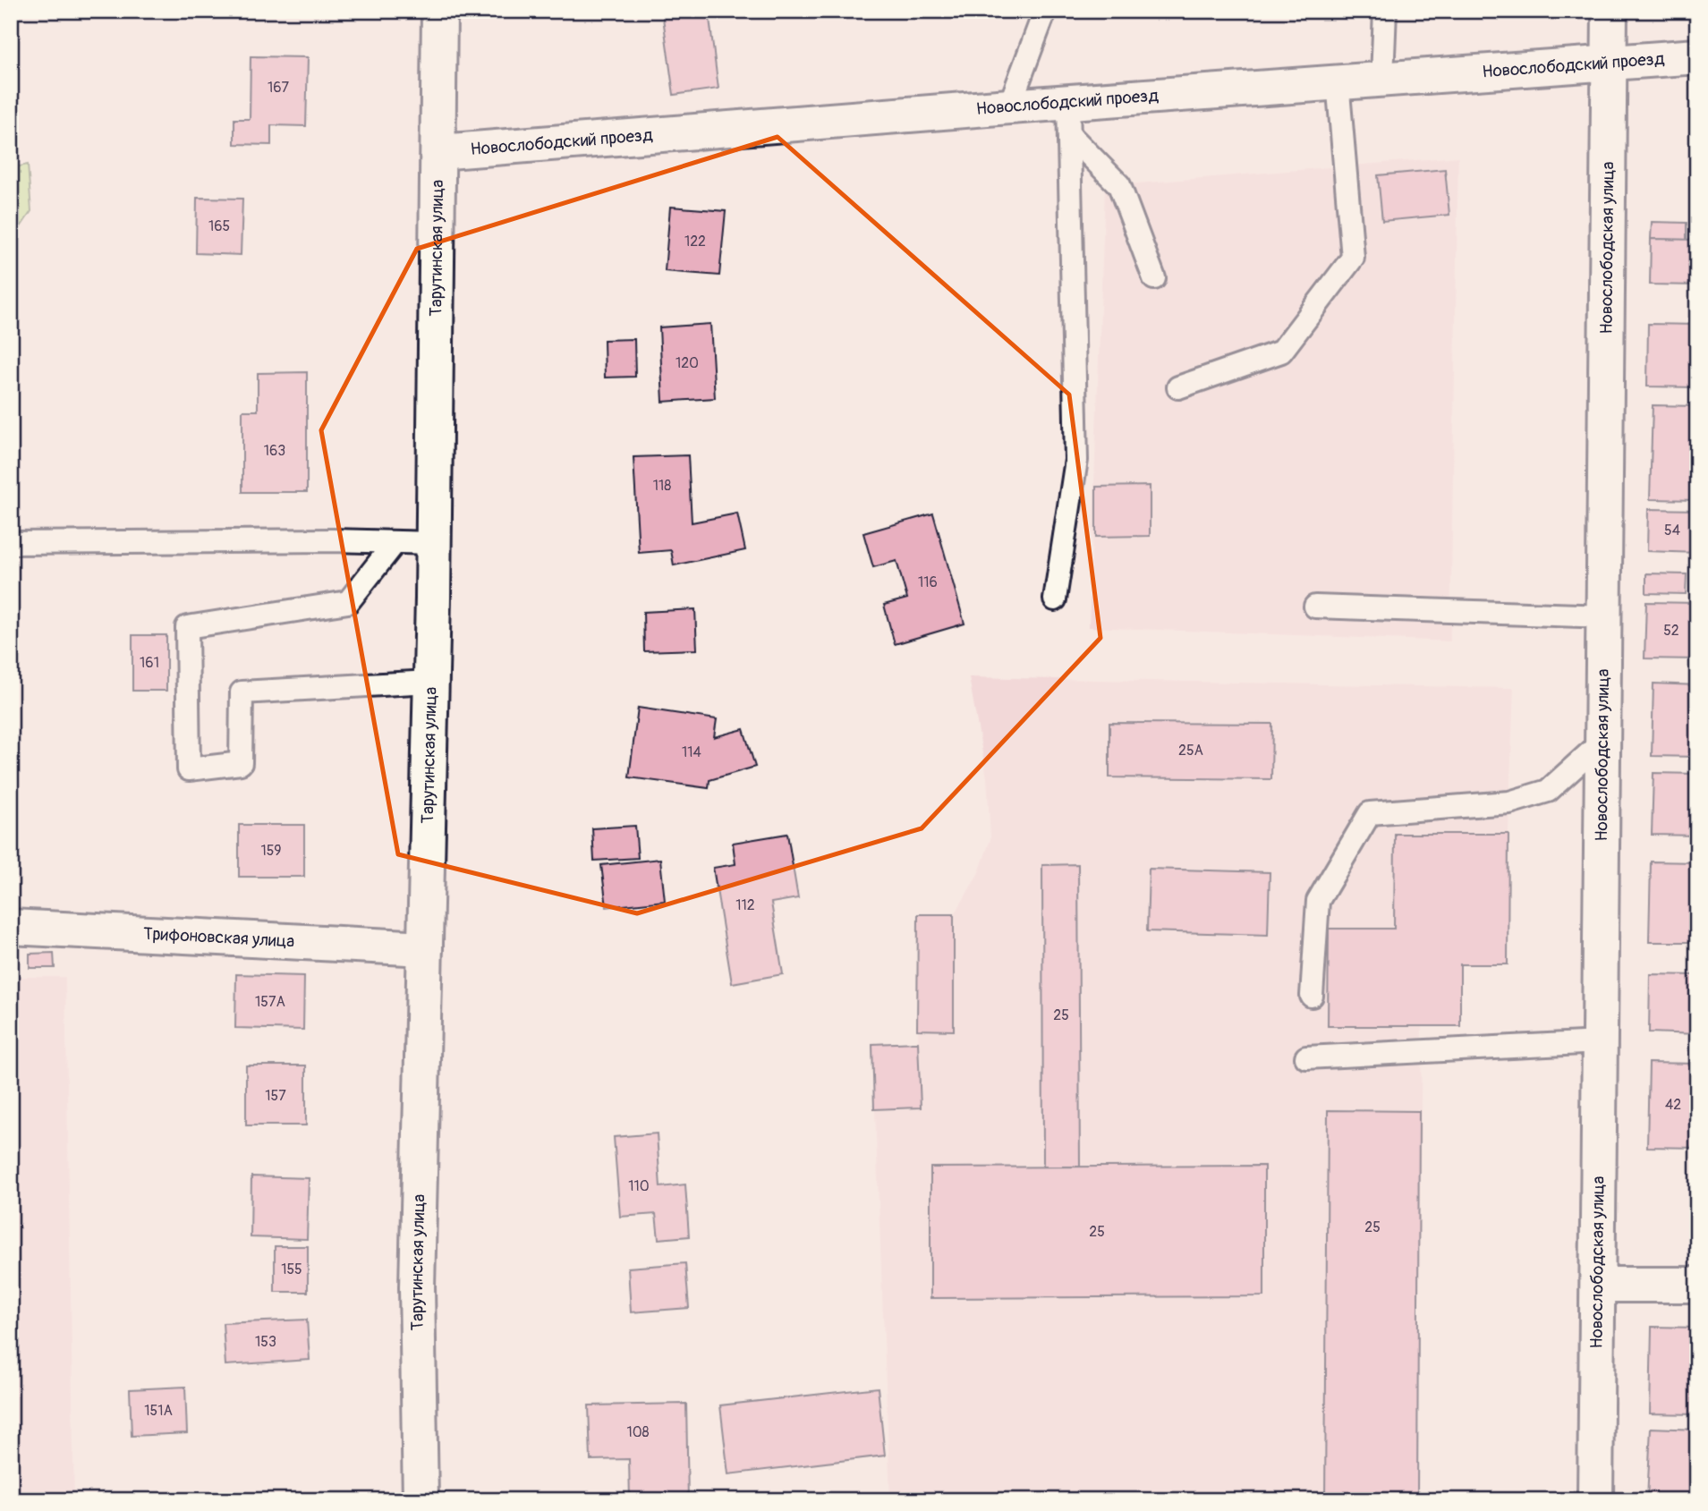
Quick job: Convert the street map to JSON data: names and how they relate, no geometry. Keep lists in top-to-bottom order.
{
  "streets": {
    "street": [
      "Новослободский проезд",
      "Тарутинская улица",
      "Новослободская улица",
      "Трифоновская улица"
    ]
  },
  "crossings": [
    ["Новослободский проезд", "Тарутинская улица"],
    ["Новослободский проезд", "Новослободская улица"],
    ["Тарутинская улица", "Трифоновская улица"]
  ],
  "house_numbers": [
    "167",
    "165",
    "122",
    "120",
    "163",
    "118",
    "54",
    "116",
    "52",
    "161",
    "25А",
    "114",
    "159",
    "112",
    "157А",
    "25",
    "157",
    "42",
    "110",
    "25",
    "25",
    "155",
    "153",
    "151А",
    "108"
  ]
}
